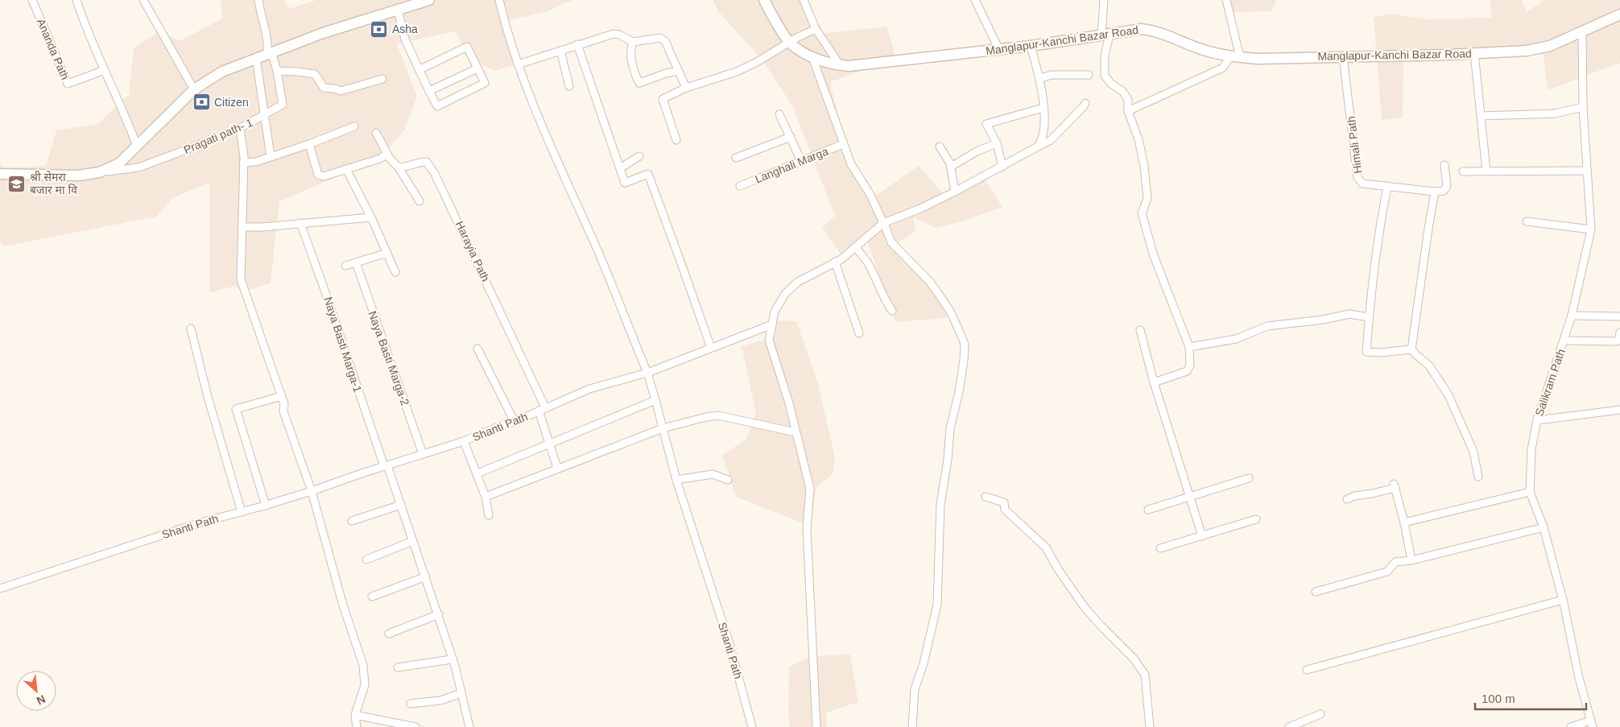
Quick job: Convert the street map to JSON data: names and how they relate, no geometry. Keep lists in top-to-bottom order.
{
  "streets": {
    "street": [
      "Manglapur-Kanchi Bazar Road",
      "Ananda Path",
      "Pragati path- 1",
      "Himali Path",
      "Langhali Marga",
      "Harayia Path",
      "Naya Basti Marga-1",
      "Naya Basti Marga-2",
      "Salikram Path",
      "Shanti Path"
    ]
  },
  "crossings": [
    ["Manglapur-Kanchi Bazar Road", "Himali Path"],
    ["Manglapur-Kanchi Bazar Road", "Salikram Path"],
    ["Harayia Path", "Shanti Path"],
    ["Naya Basti Marga-1", "Shanti Path"],
    ["Naya Basti Marga-2", "Shanti Path"]
  ],
  "places": {
    "bank": ["Asha", "Citizen"],
    "school or university": ["श्री सेमरा बजार मा वि"]
  },
  "scale_bar": "100 m",
  "north": "bottom right"
}
